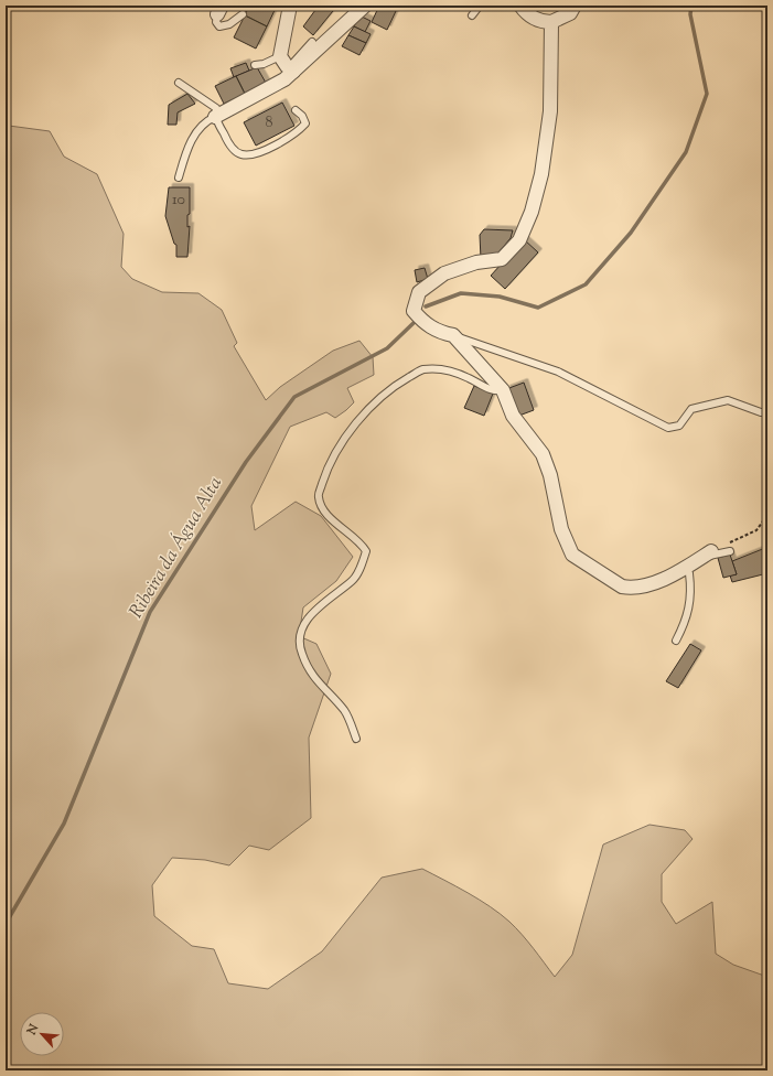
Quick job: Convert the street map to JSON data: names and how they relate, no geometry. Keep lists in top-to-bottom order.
{
  "water": ["Ribeira da Água Alta"],
  "house_numbers": ["8", "10"],
  "north": "top left"
}
